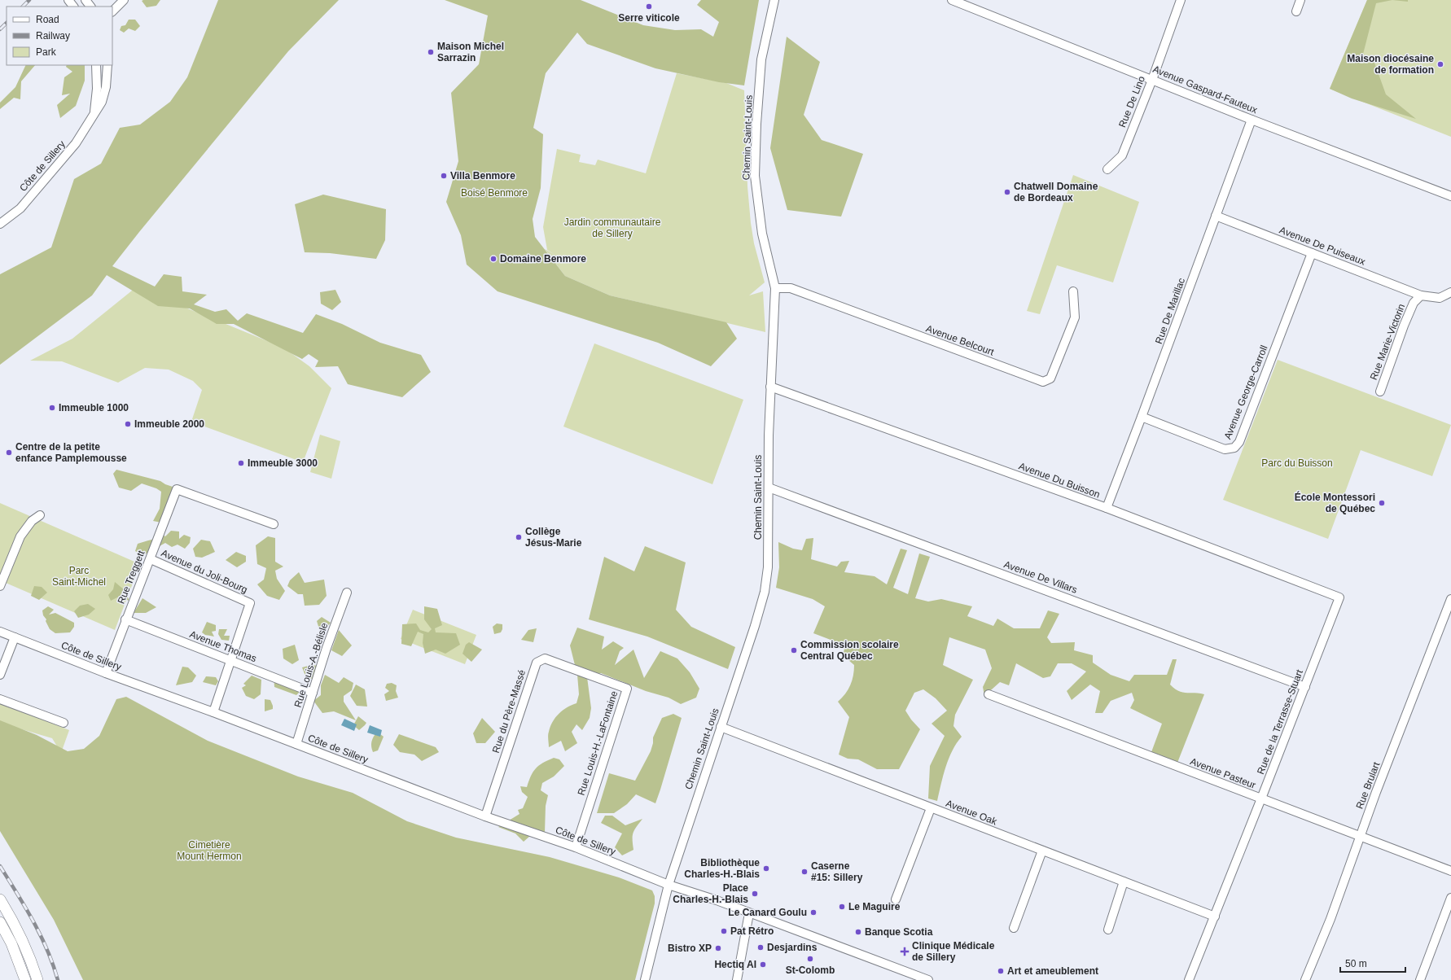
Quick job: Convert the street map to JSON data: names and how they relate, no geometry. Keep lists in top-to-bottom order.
{
  "streets": {
    "street": [
      "Avenue Gaspard-Fauteux",
      "Rue De Lino",
      "Chemin Saint-Louis",
      "Côte de Sillery",
      "Avenue De Puiseaux",
      "Rue De Marillac",
      "Avenue Belcourt",
      "Rue Marie-Victorin",
      "Avenue George-Carroll",
      "Avenue Du Buisson",
      "Avenue du Joli-Bourg",
      "Rue Treggett",
      "Avenue De Villars",
      "Avenue Thomas",
      "Rue Louis-A.-Bélisle",
      "Rue du Père-Massé",
      "Rue de la Terrasse-Stuart",
      "Rue Louis-H.-LaFontaine",
      "Avenue Pasteur",
      "Rue Brulart",
      "Avenue Oak"
    ]
  },
  "crossings": [
    ["Avenue Gaspard-Fauteux", "Rue De Lino"],
    ["Avenue Gaspard-Fauteux", "Rue De Marillac"],
    ["Chemin Saint-Louis", "Côte de Sillery"],
    ["Chemin Saint-Louis", "Avenue Belcourt"],
    ["Chemin Saint-Louis", "Avenue Du Buisson"],
    ["Chemin Saint-Louis", "Avenue De Villars"],
    ["Chemin Saint-Louis", "Avenue Oak"],
    ["Côte de Sillery", "Rue Treggett"],
    ["Côte de Sillery", "Rue Louis-A.-Bélisle"],
    ["Côte de Sillery", "Rue du Père-Massé"],
    ["Côte de Sillery", "Rue Louis-H.-LaFontaine"],
    ["Avenue De Puiseaux", "Rue De Marillac"],
    ["Avenue De Puiseaux", "Rue Marie-Victorin"],
    ["Avenue De Puiseaux", "Avenue George-Carroll"],
    ["Rue De Marillac", "Avenue George-Carroll"],
    ["Rue De Marillac", "Avenue Du Buisson"],
    ["Avenue Du Buisson", "Rue de la Terrasse-Stuart"],
    ["Avenue du Joli-Bourg", "Rue Treggett"],
    ["Avenue du Joli-Bourg", "Avenue Thomas"],
    ["Rue Treggett", "Avenue Thomas"],
    ["Avenue De Villars", "Rue de la Terrasse-Stuart"],
    ["Avenue Thomas", "Rue Louis-A.-Bélisle"],
    ["Rue du Père-Massé", "Rue Louis-H.-LaFontaine"],
    ["Rue de la Terrasse-Stuart", "Avenue Pasteur"],
    ["Rue de la Terrasse-Stuart", "Avenue Oak"],
    ["Avenue Pasteur", "Rue Brulart"]
  ],
  "parks": [
    "Boisé Benmore",
    "Jardin communautaire de Sillery",
    "Parc du Buisson",
    "Parc Saint-Michel",
    "Cimetière Mount Hermon"
  ],
  "places": {
    "other": [
      "Serre viticole",
      "Maison Michel Sarrazin",
      "Maison diocésaine de formation",
      "Villa Benmore",
      "Chatwell Domaine de Bordeaux",
      "Domaine Benmore",
      "Immeuble 1000",
      "Immeuble 2000",
      "Centre de la petite enfance Pamplemousse",
      "Immeuble 3000",
      "École Montessori de Québec",
      "Collège Jésus-Marie",
      "Commission scolaire Central Québec",
      "Bibliothèque Charles-H.-Blais",
      "Caserne #15: Sillery",
      "Place Charles-H.-Blais",
      "Le Maguire",
      "Le Canard Goulu",
      "Pat Rétro",
      "Banque Scotia",
      "Desjardins",
      "Bistro XP",
      "St-Colomb",
      "Hectiq AI",
      "Art et ameublement"
    ],
    "health": ["Clinique Médicale de Sillery"]
  },
  "legend": ["Road", "Railway", "Park"],
  "scale_bar": "50 m"
}
